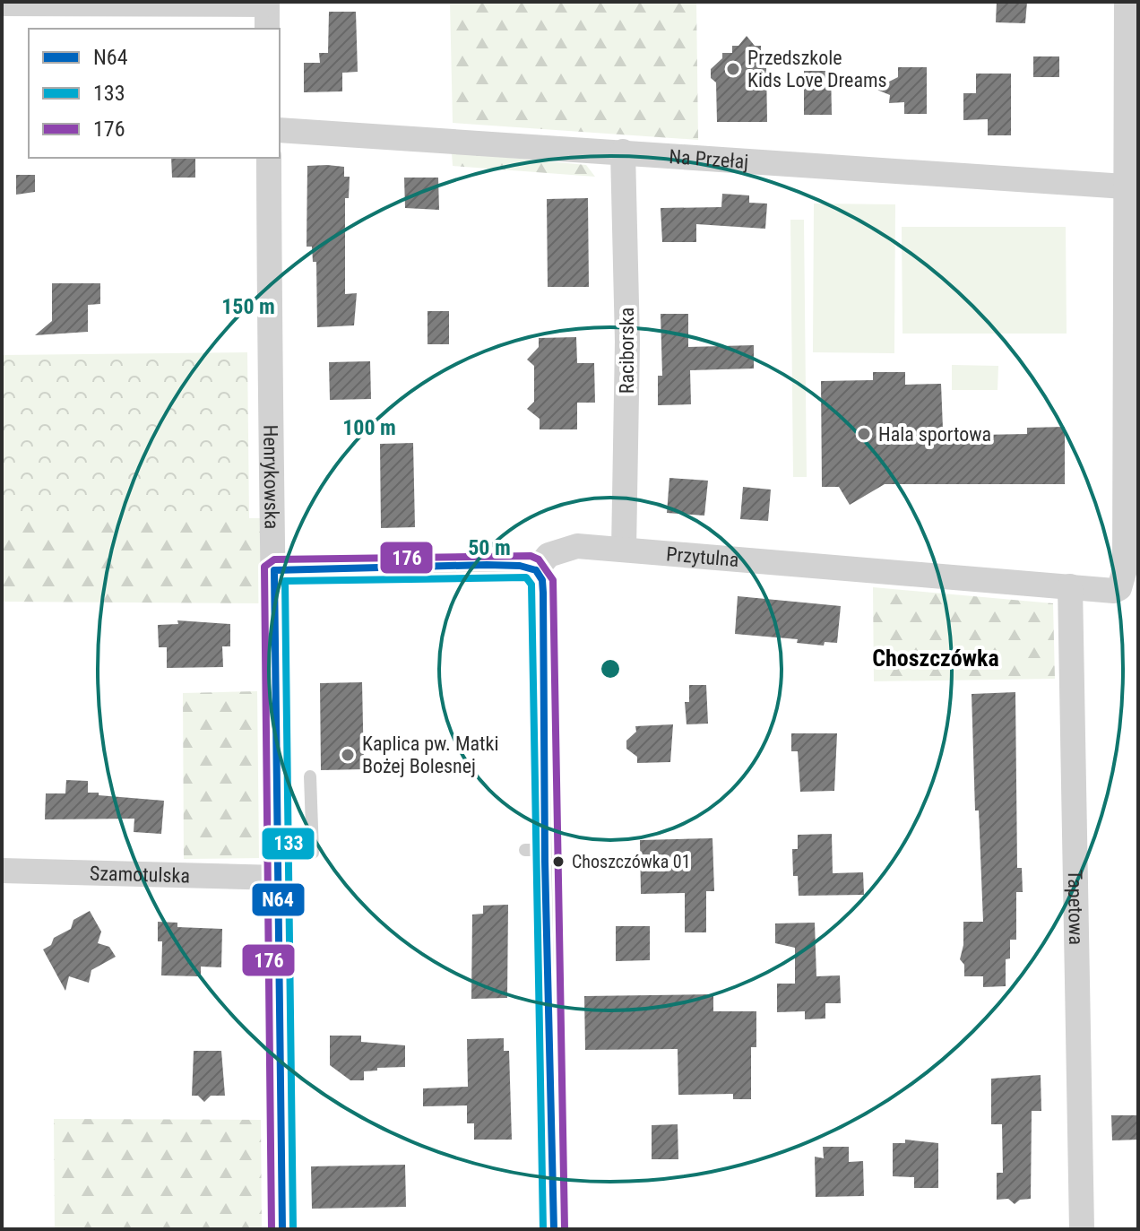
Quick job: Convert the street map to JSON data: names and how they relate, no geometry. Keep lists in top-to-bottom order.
{
  "streets": {
    "street": [
      "Na Przełaj",
      "Raciborska",
      "Henrykowska",
      "Przytulna",
      "Szamotulska",
      "Tapetowa"
    ]
  },
  "crossings": [
    ["Na Przełaj", "Raciborska"],
    ["Na Przełaj", "Przytulna"],
    ["Raciborska", "Przytulna"],
    ["Henrykowska", "Szamotulska"],
    ["Przytulna", "Tapetowa"]
  ],
  "districts": ["Choszczówka"],
  "places": [
    "Przedszkole Kids Love Dreams",
    "Hala sportowa",
    "Kaplica pw. Matki Bożej Bolesnej",
    "Choszczówka 01"
  ],
  "lines": ["transit line 176", "transit line N64", "transit line 133"],
  "legend": ["N64", "133", "176"],
  "rings": ["150 m", "100 m", "50 m"]
}
